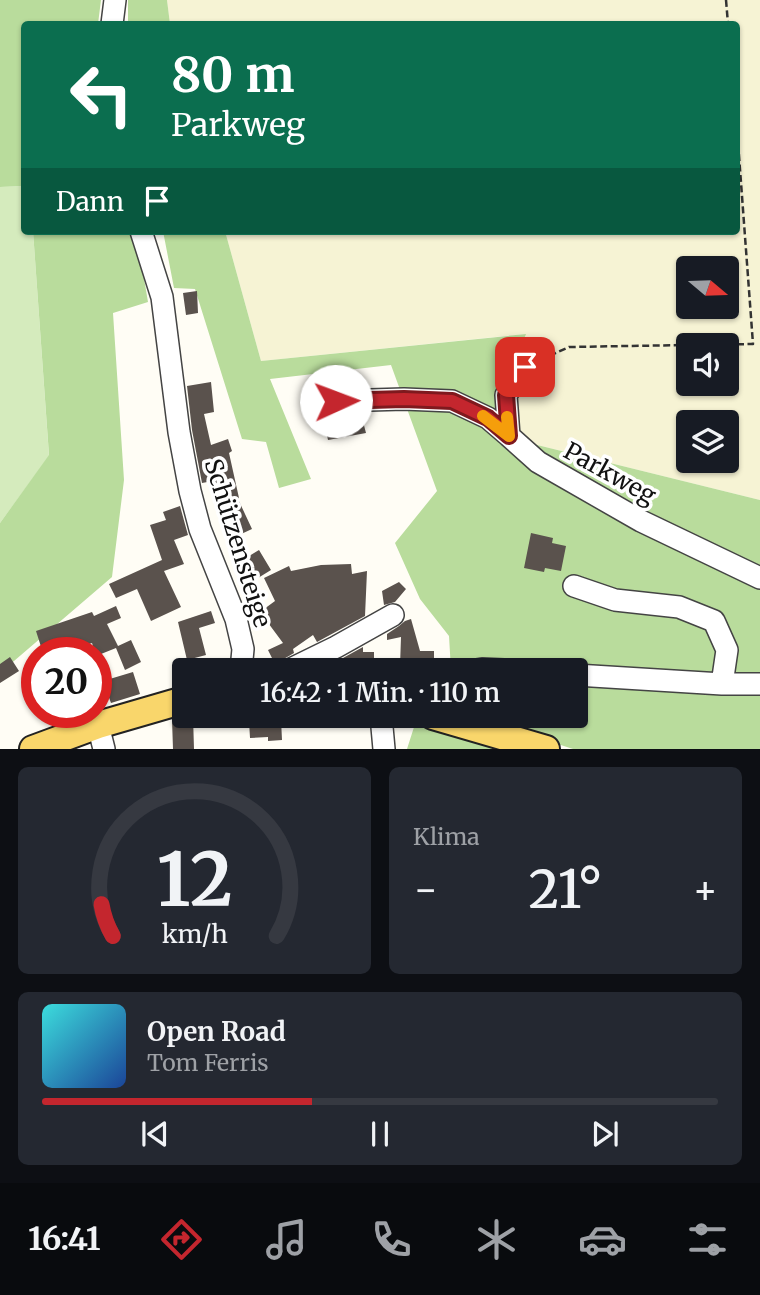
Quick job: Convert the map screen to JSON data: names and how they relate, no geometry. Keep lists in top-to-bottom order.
{
  "streets": {
    "street": ["Parkweg", "Schützensteige"]
  },
  "north": "right",
  "page": {
    "turn": ["80 m", "Parkweg"],
    "then": "Dann",
    "limit": "20",
    "trip": "16:42 · 1 Min. · 110 m",
    "tile": "Klima",
    "heat": ["−", "21°", "+"],
    "song": ["Open Road", "Tom Ferris"],
    "tabs": "16:41",
    "gauge": ["12", "km/h"]
  }
}
